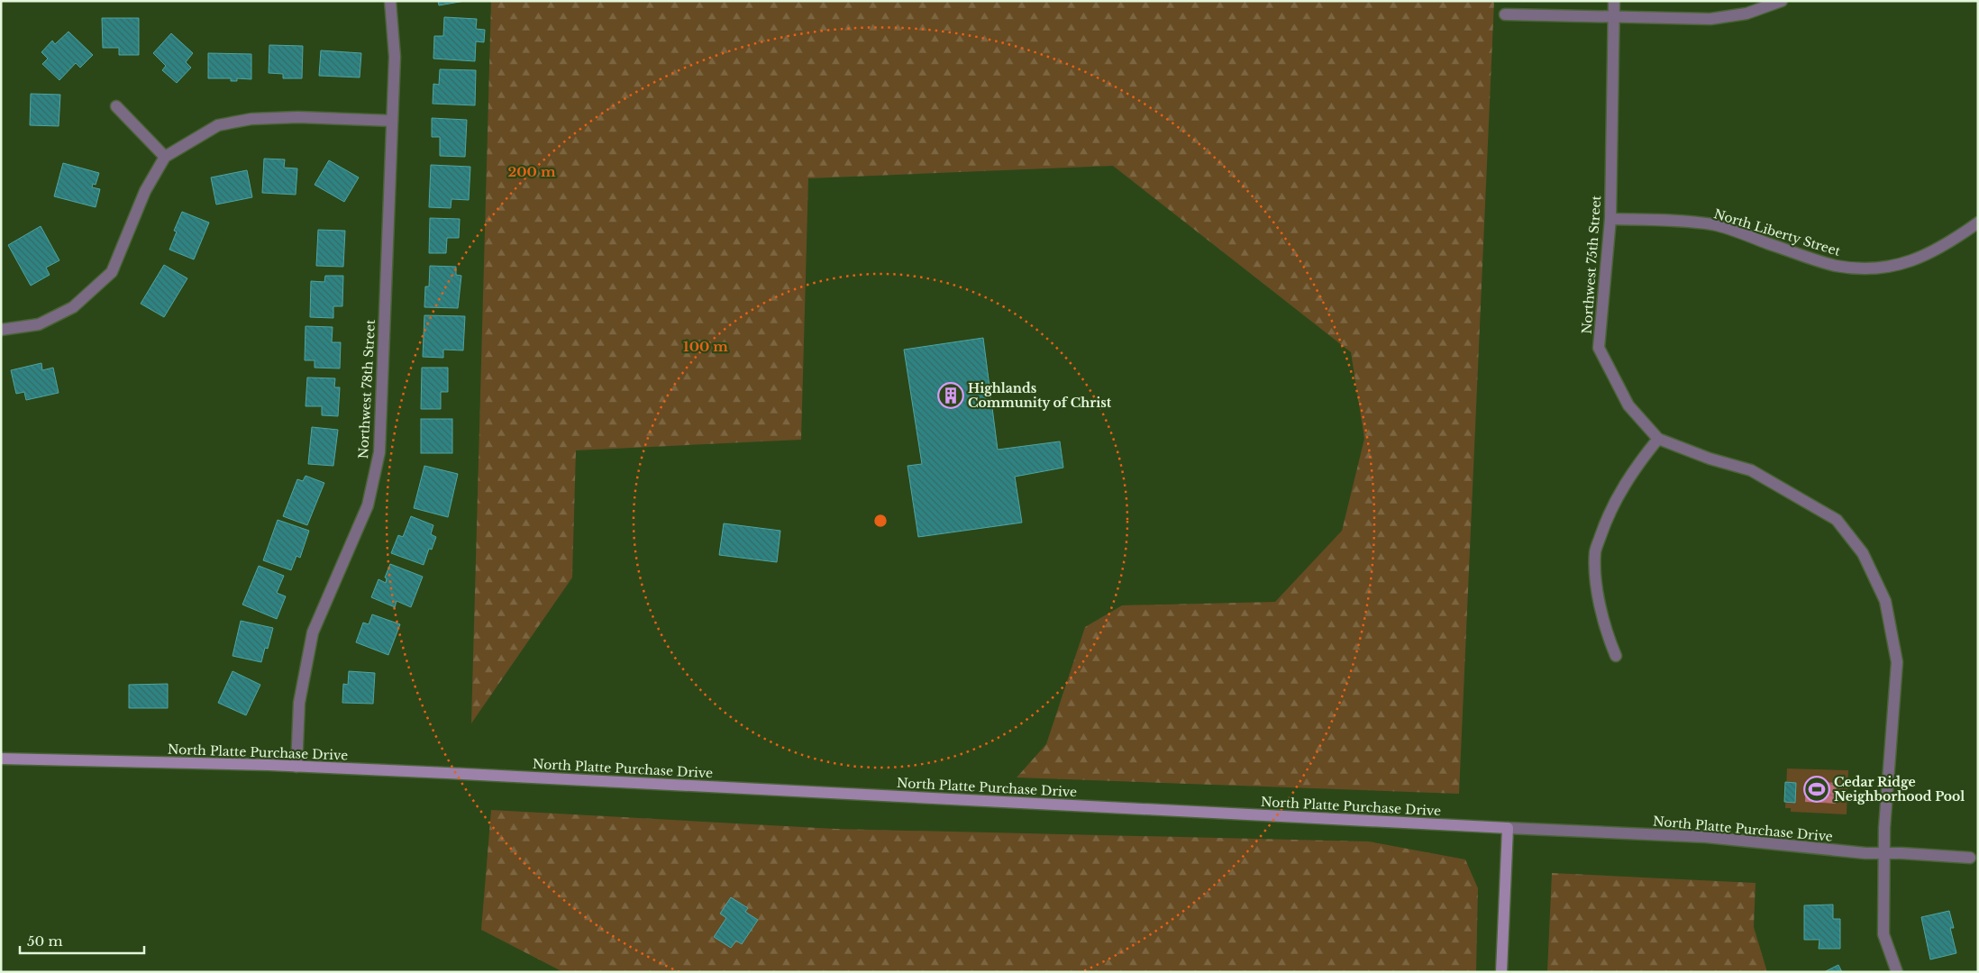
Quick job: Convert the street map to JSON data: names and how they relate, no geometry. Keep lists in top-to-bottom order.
{
  "streets": {
    "street": [
      "North Liberty Street",
      "Northwest 75th Street",
      "Northwest 78th Street",
      "North Platte Purchase Drive"
    ]
  },
  "crossings": [
    ["North Liberty Street", "Northwest 75th Street"],
    ["Northwest 75th Street", "North Platte Purchase Drive"],
    ["Northwest 78th Street", "North Platte Purchase Drive"]
  ],
  "places": {
    "building": ["Highlands Community of Christ"],
    "sports": ["Cedar Ridge Neighborhood Pool"]
  },
  "scale_bar": "50 m",
  "rings": ["200 m", "100 m"]
}
